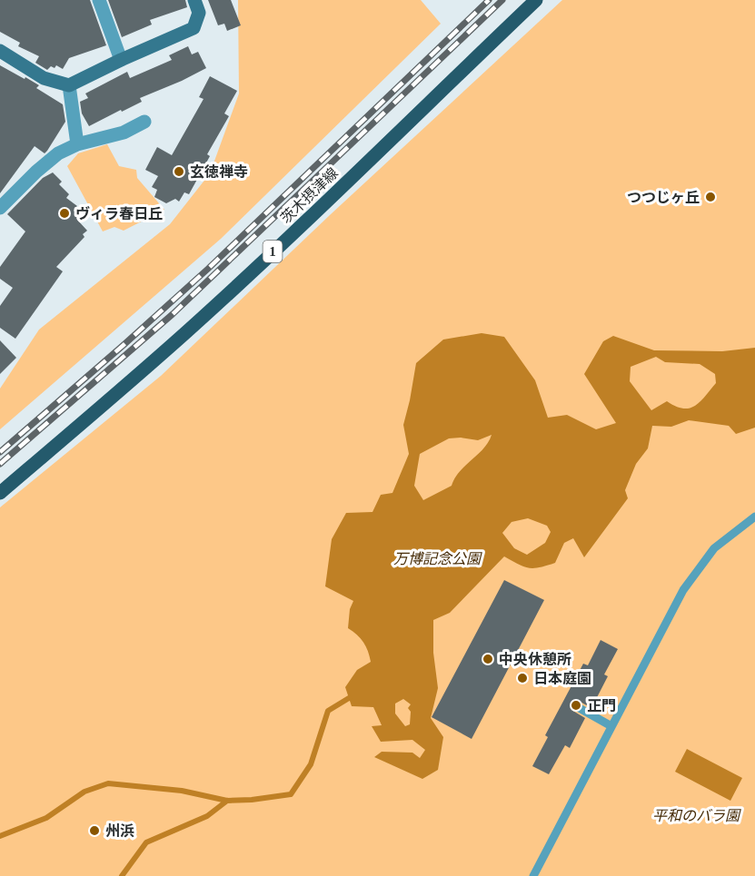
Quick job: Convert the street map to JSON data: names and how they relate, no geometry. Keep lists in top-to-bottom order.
{
  "streets": {
    "main road": ["茨木摂津線", "1"]
  },
  "parks": ["万博記念公園", "平和のバラ園"],
  "places": [
    "玄徳禅寺",
    "つつじヶ丘",
    "ヴィラ春日丘",
    "中央休憩所",
    "日本庭園",
    "正門",
    "州浜"
  ]
}
